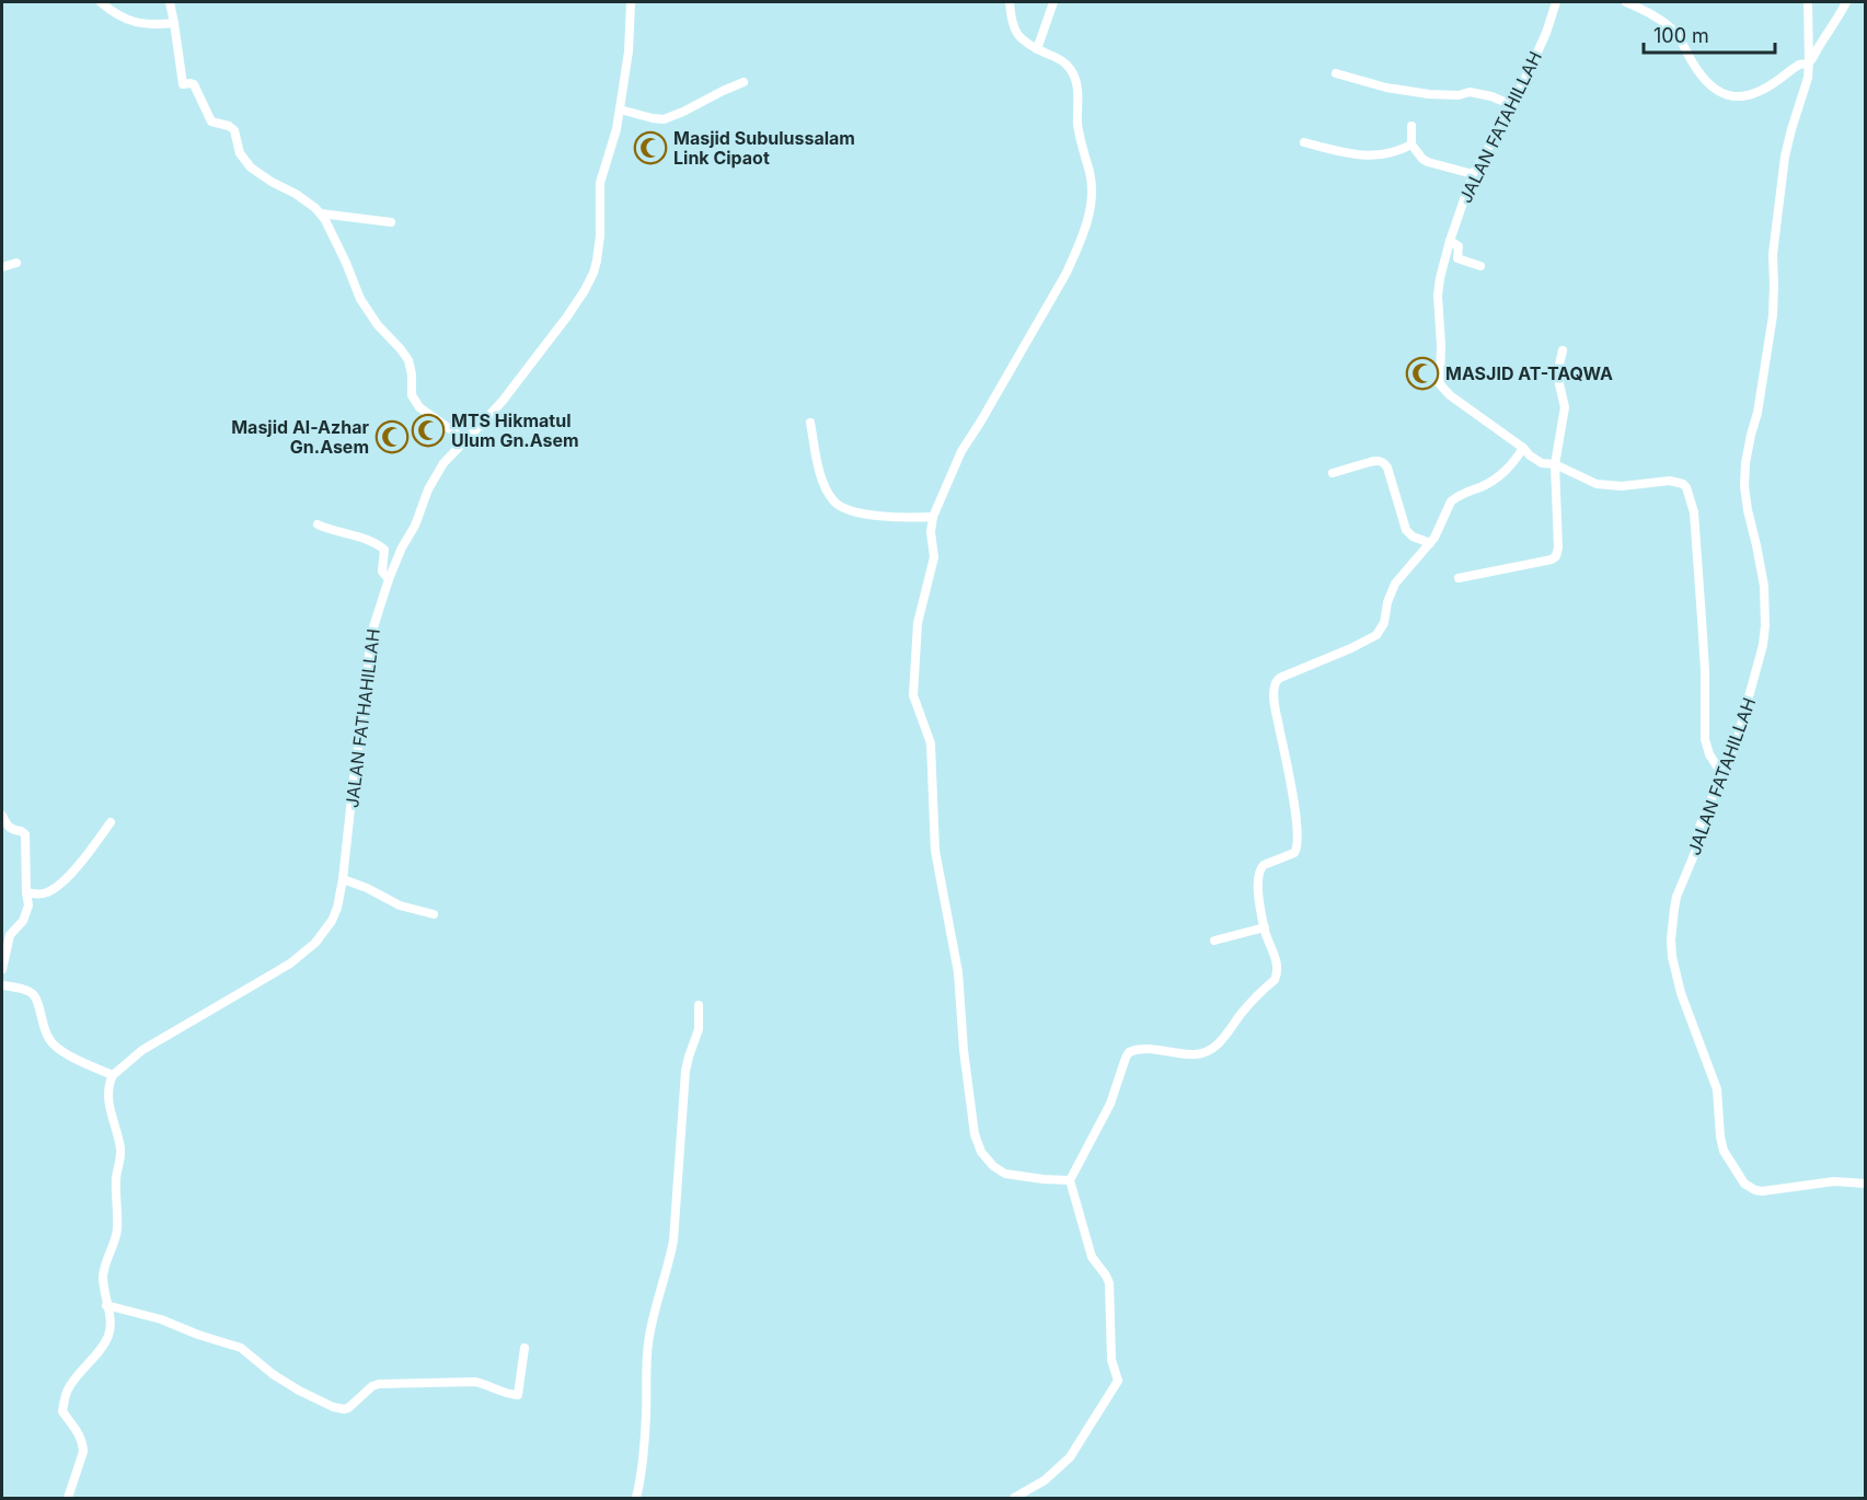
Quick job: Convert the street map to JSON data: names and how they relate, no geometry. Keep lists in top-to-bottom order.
{
  "streets": {
    "street": ["JALAN FATAHILLAH", "JALAN FATHAHILLAH"]
  },
  "places": {
    "mosque": [
      "Masjid Subulussalam Link Cipaot",
      "MASJID AT-TAQWA",
      "MTS Hikmatul Ulum Gn.Asem",
      "Masjid Al-Azhar Gn.Asem"
    ]
  },
  "scale_bar": "100 m"
}
